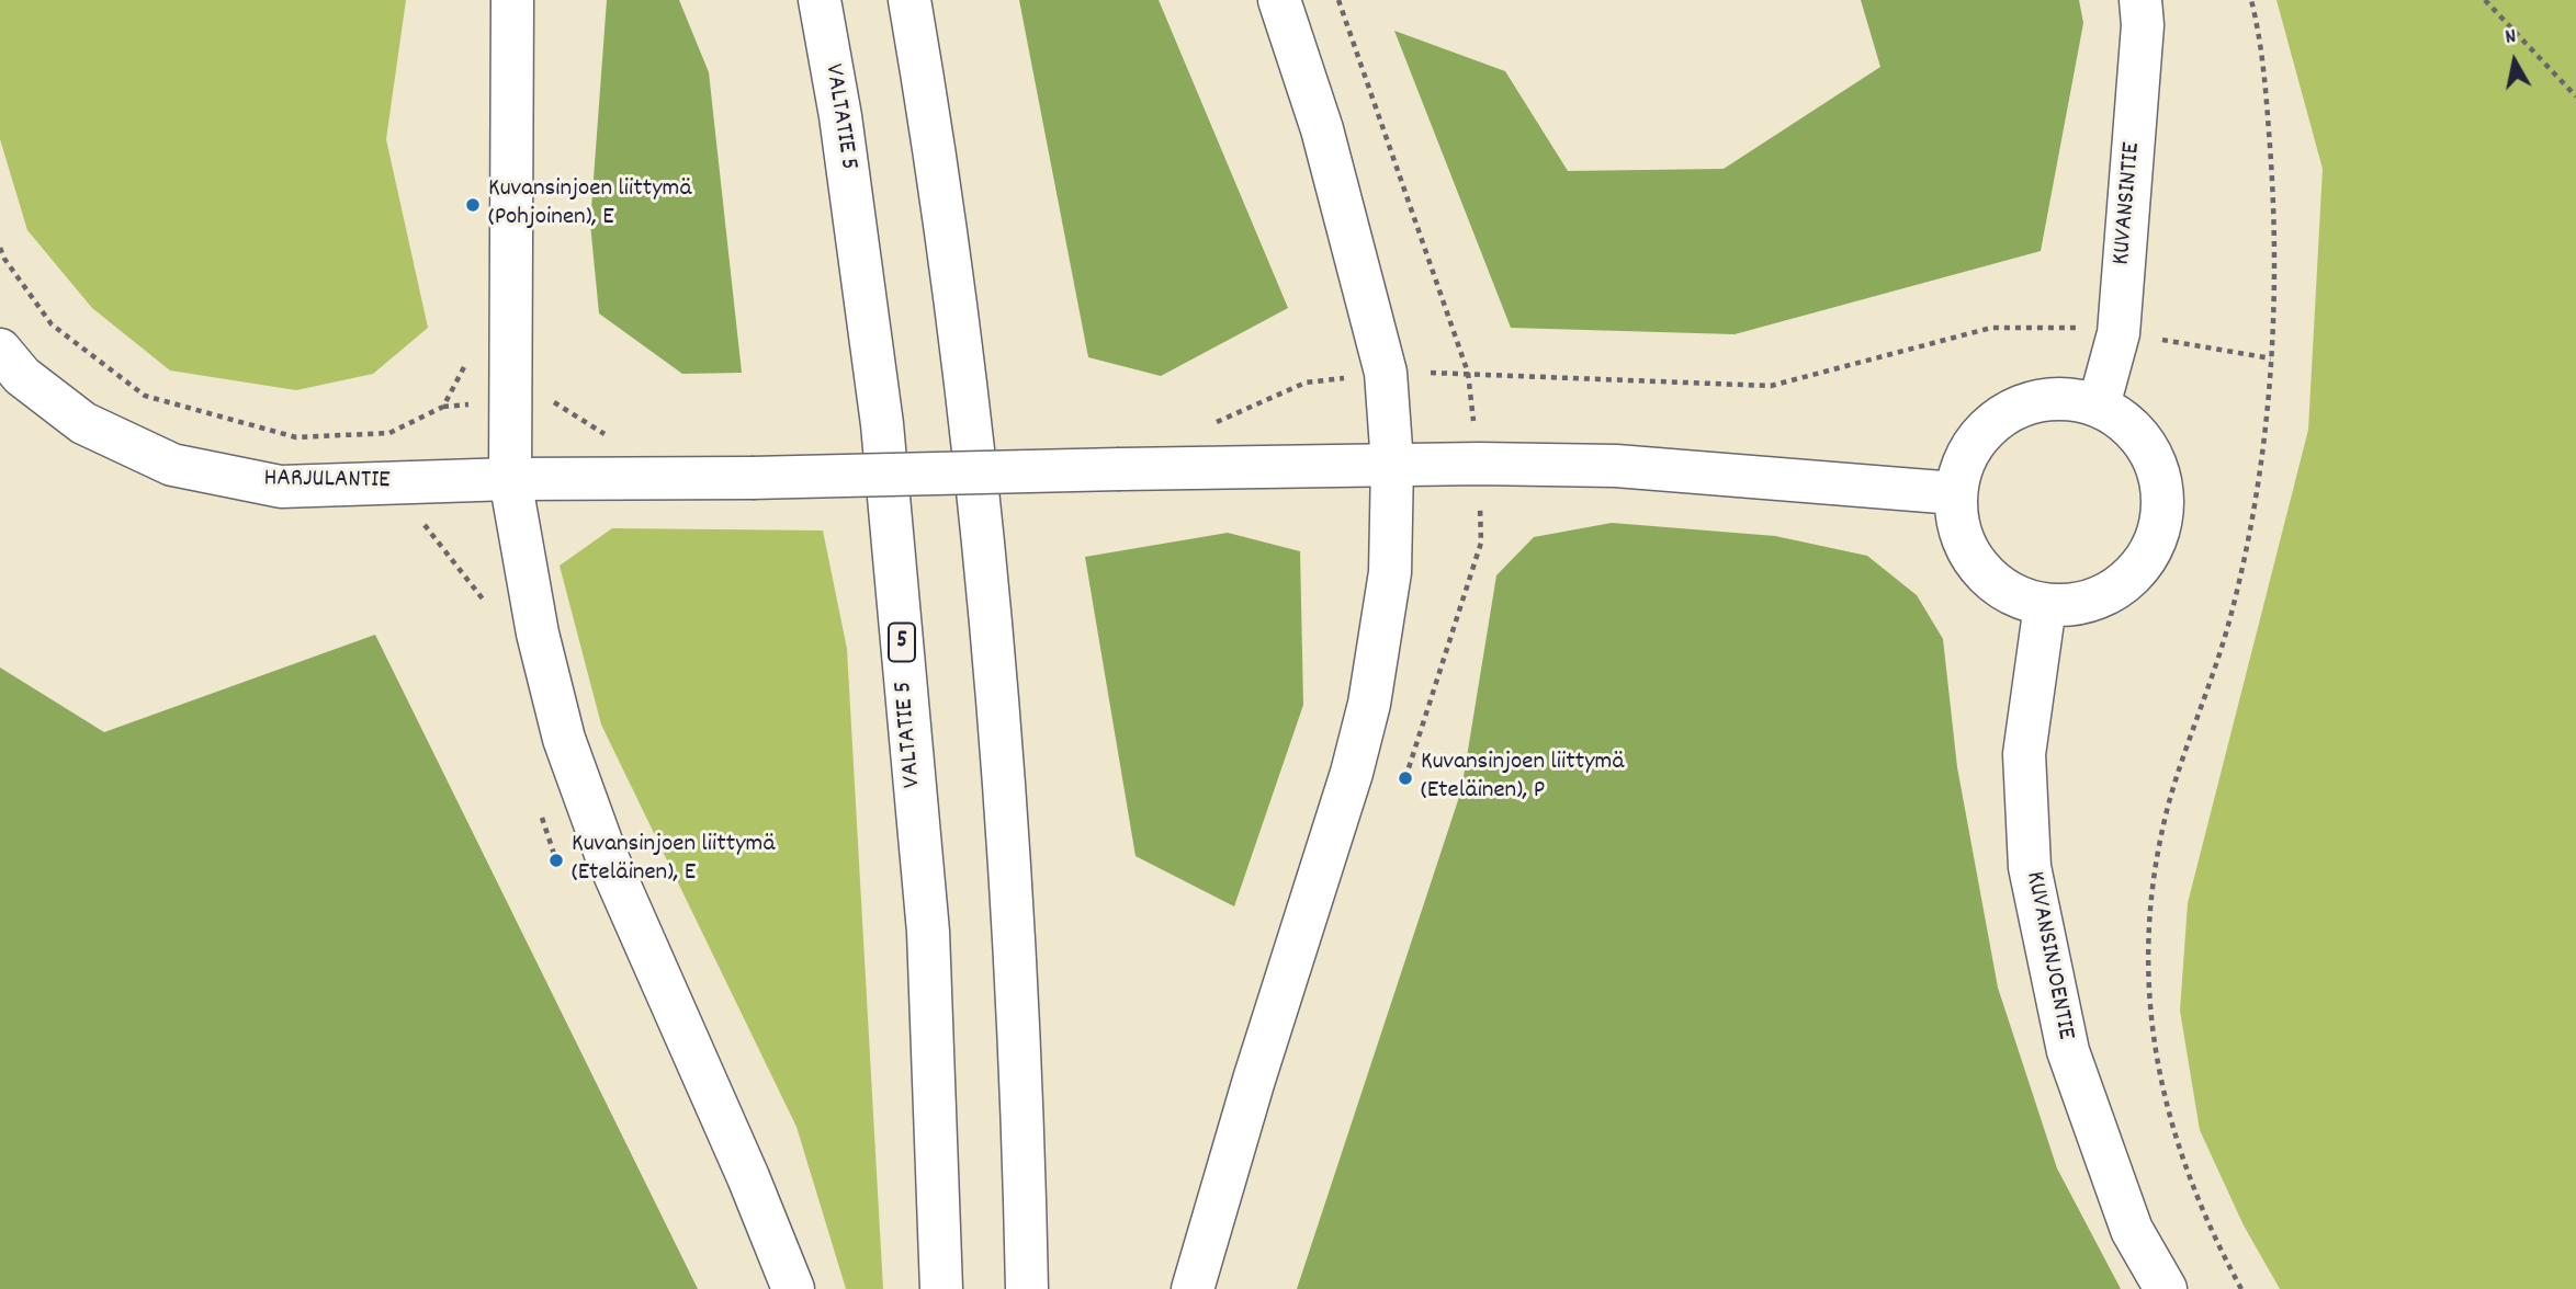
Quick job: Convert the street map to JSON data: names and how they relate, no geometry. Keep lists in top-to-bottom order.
{
  "streets": {
    "main road": [
      "VALTATIE 5",
      "KUVANSINTIE",
      "HARJULANTIE",
      "5",
      "KUVANSINJOENTIE"
    ]
  },
  "crossings": [
    ["KUVANSINTIE", "HARJULANTIE"],
    ["KUVANSINTIE", "KUVANSINJOENTIE"],
    ["HARJULANTIE", "KUVANSINJOENTIE"]
  ],
  "places": ["Kuvansinjoen liittymä (Pohjoinen), E", "Kuvansinjoen liittymä (Eteläinen), P", "Kuvansinjoen liittymä (Eteläinen), E"],
  "north": "top"
}
